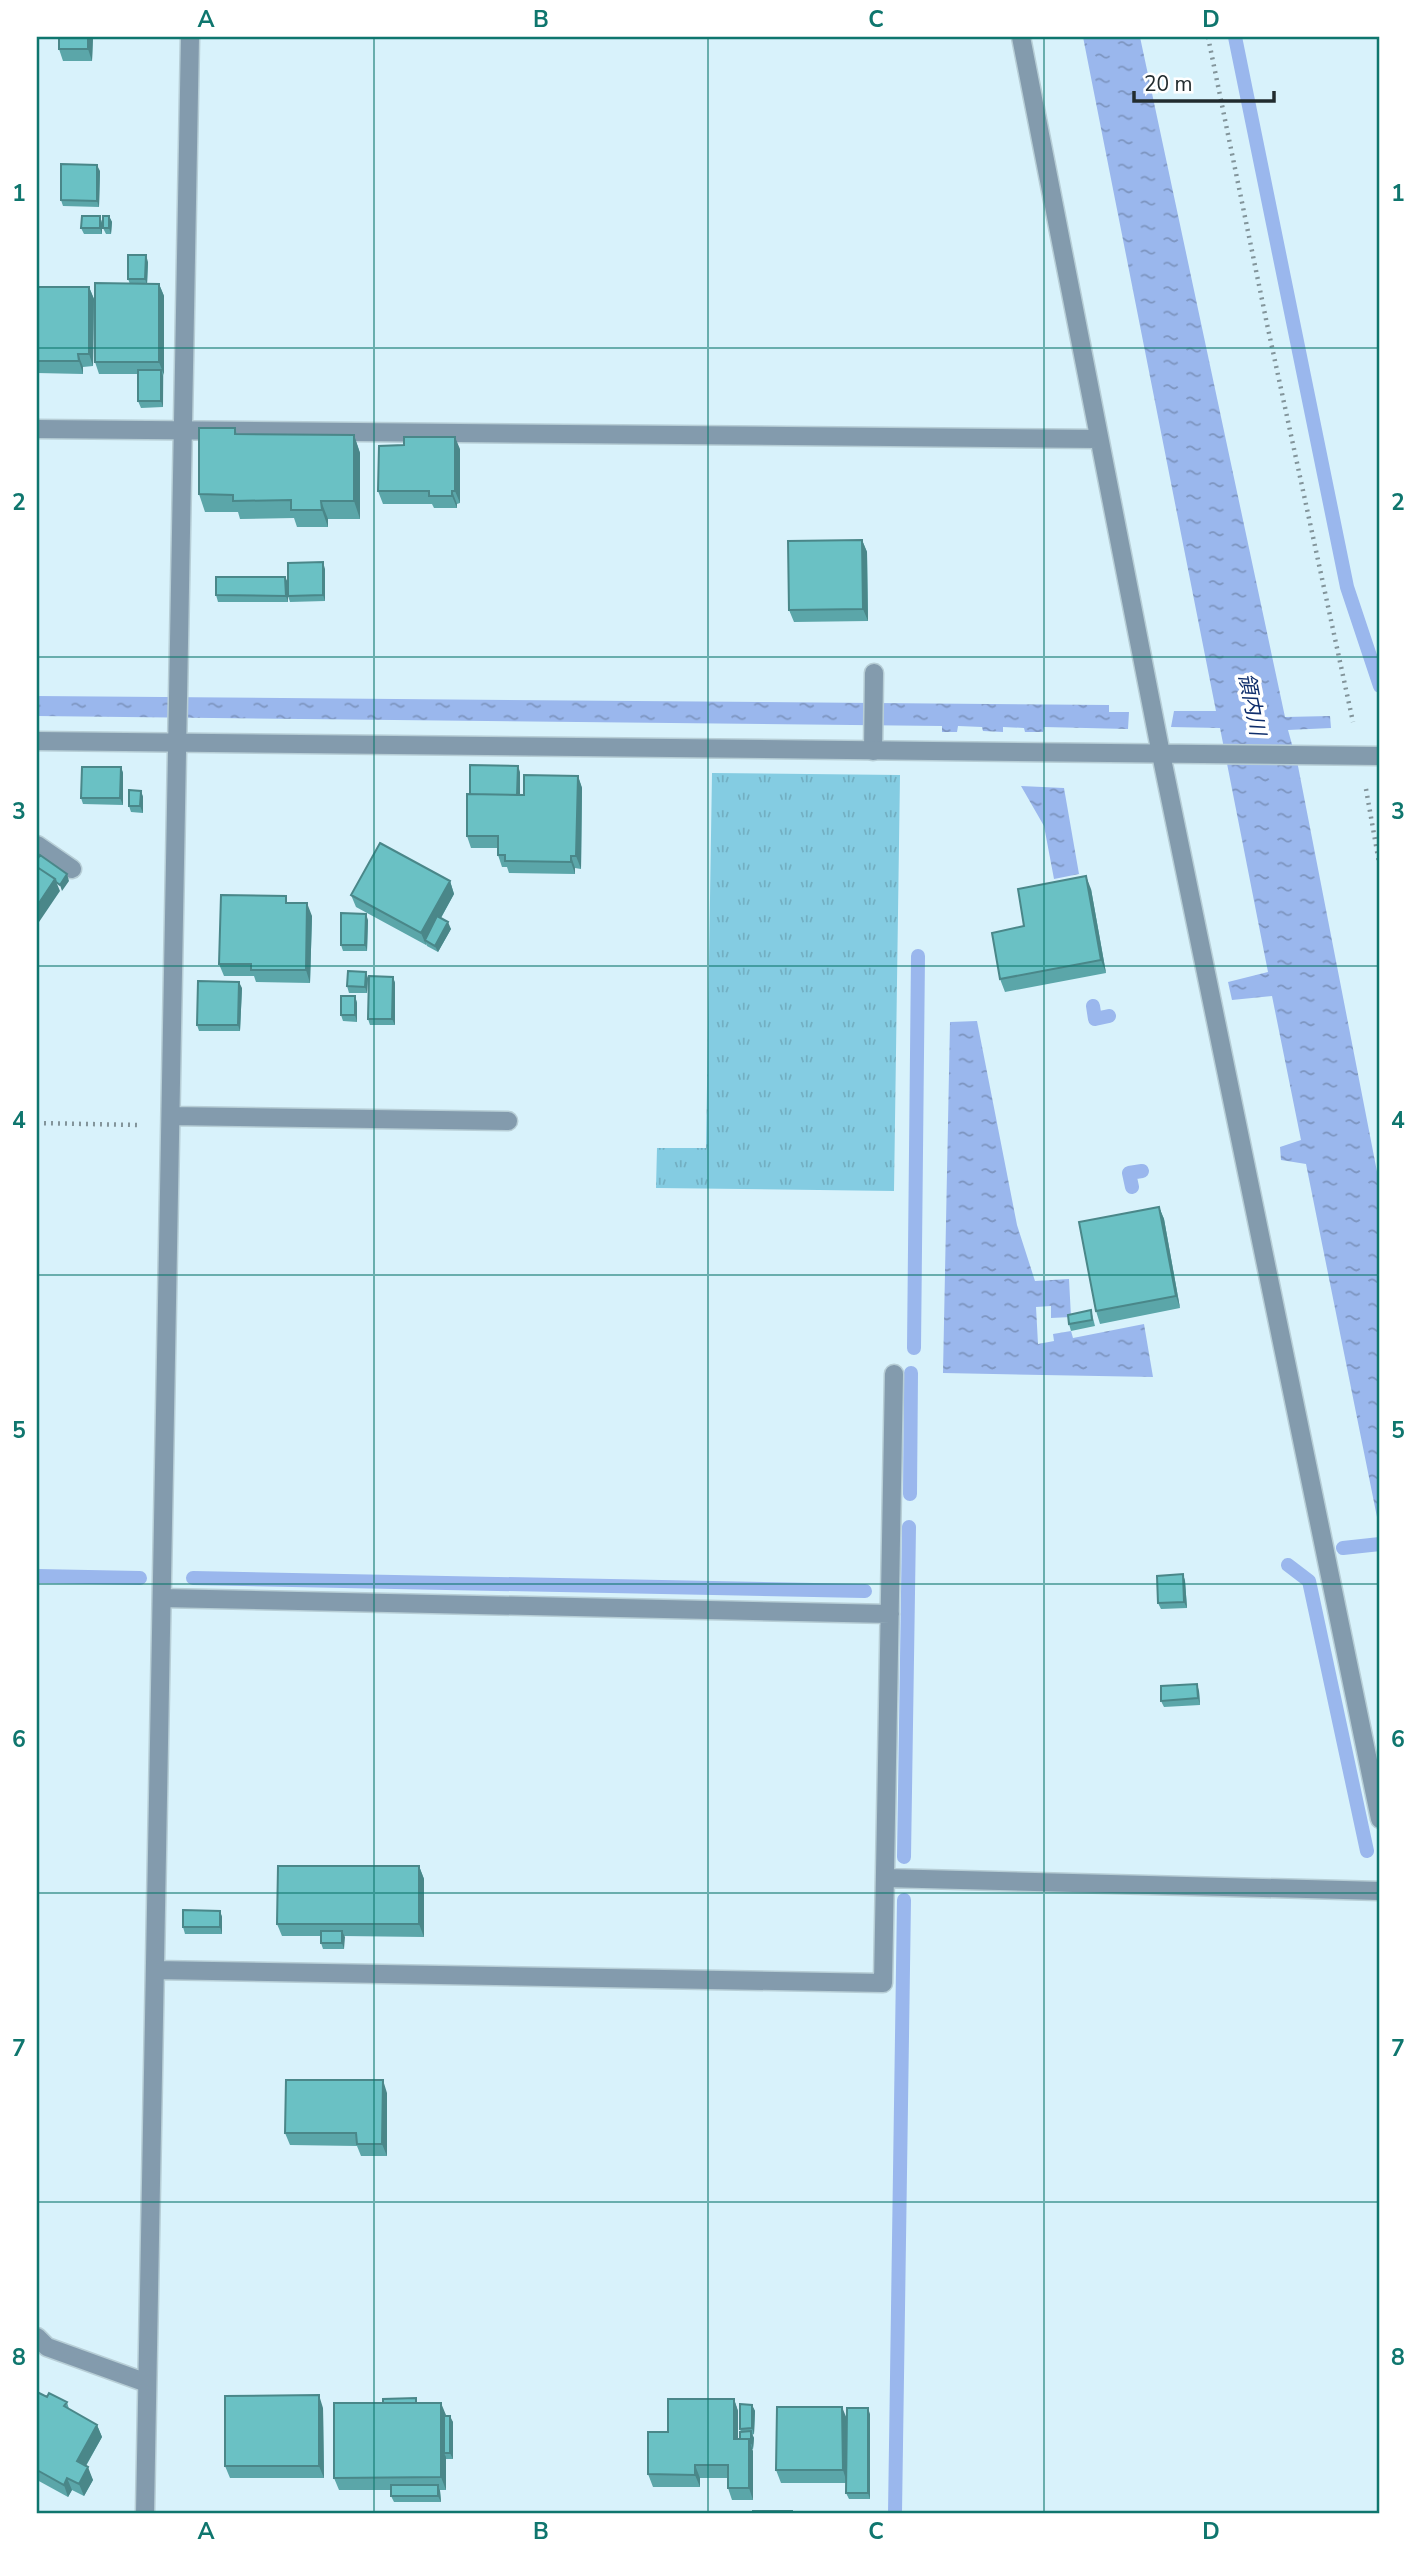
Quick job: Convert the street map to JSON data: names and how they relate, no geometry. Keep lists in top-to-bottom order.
{
  "water": ["領内川"],
  "scale_bar": "20 m",
  "grid": {
    "columns": [
      "A",
      "B",
      "C",
      "D"
    ],
    "rows": [
      "1",
      "2",
      "3",
      "4",
      "5",
      "6",
      "7",
      "8"
    ]
  }
}
